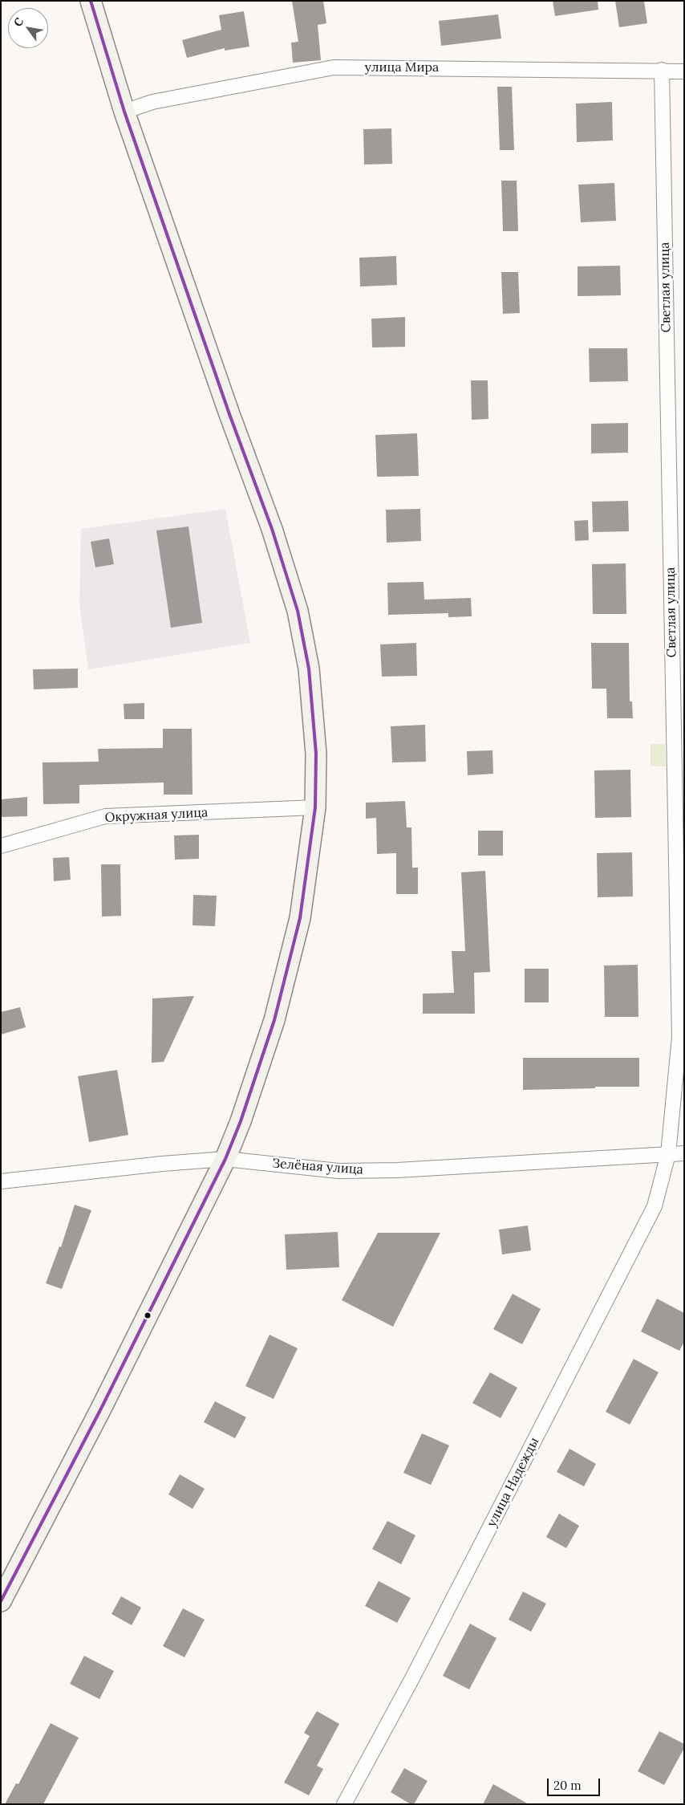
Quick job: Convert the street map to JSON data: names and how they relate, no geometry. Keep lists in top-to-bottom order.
{
  "streets": {
    "street": [
      "улица Мира",
      "Светлая улица",
      "Окружная улица",
      "Зелёная улица",
      "улица Надежды"
    ]
  },
  "crossings": [
    ["улица Мира", "Светлая улица"],
    ["Светлая улица", "Зелёная улица"],
    ["Светлая улица", "улица Надежды"],
    ["Зелёная улица", "улица Надежды"]
  ],
  "scale_bar": "20 m",
  "north": "top left"
}
